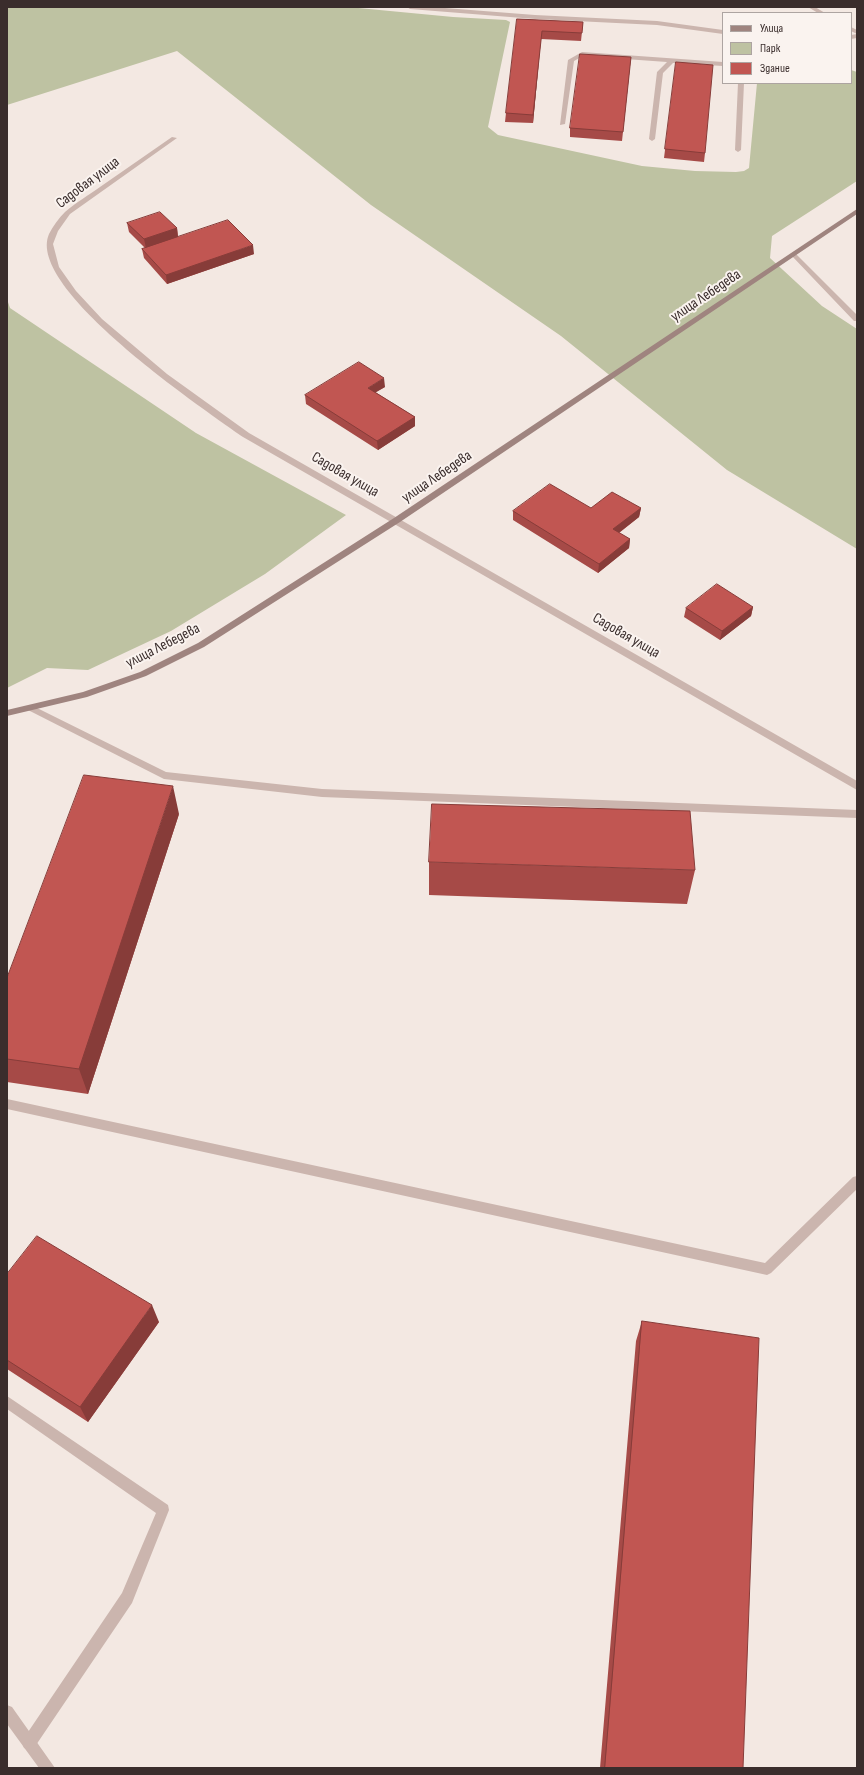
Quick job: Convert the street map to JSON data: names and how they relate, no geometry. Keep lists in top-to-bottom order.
{
  "streets": {
    "street": ["Садовая улица", "улица Лебедева"]
  },
  "crossings": [
    ["Садовая улица", "улица Лебедева"]
  ],
  "legend": ["Улица", "Парк", "Здание"]
}
